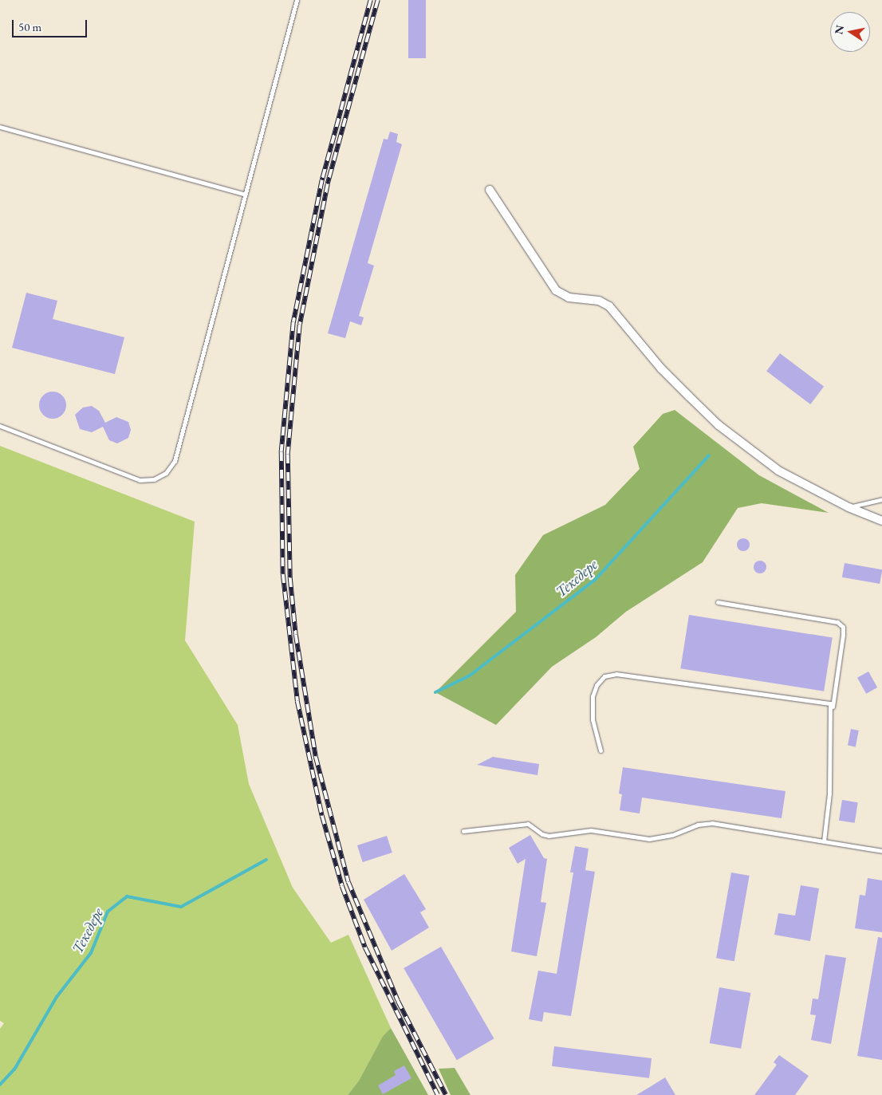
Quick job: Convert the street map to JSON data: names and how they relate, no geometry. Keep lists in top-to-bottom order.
{
  "water": ["Текедере"],
  "scale_bar": "50 m",
  "north": "left"
}
